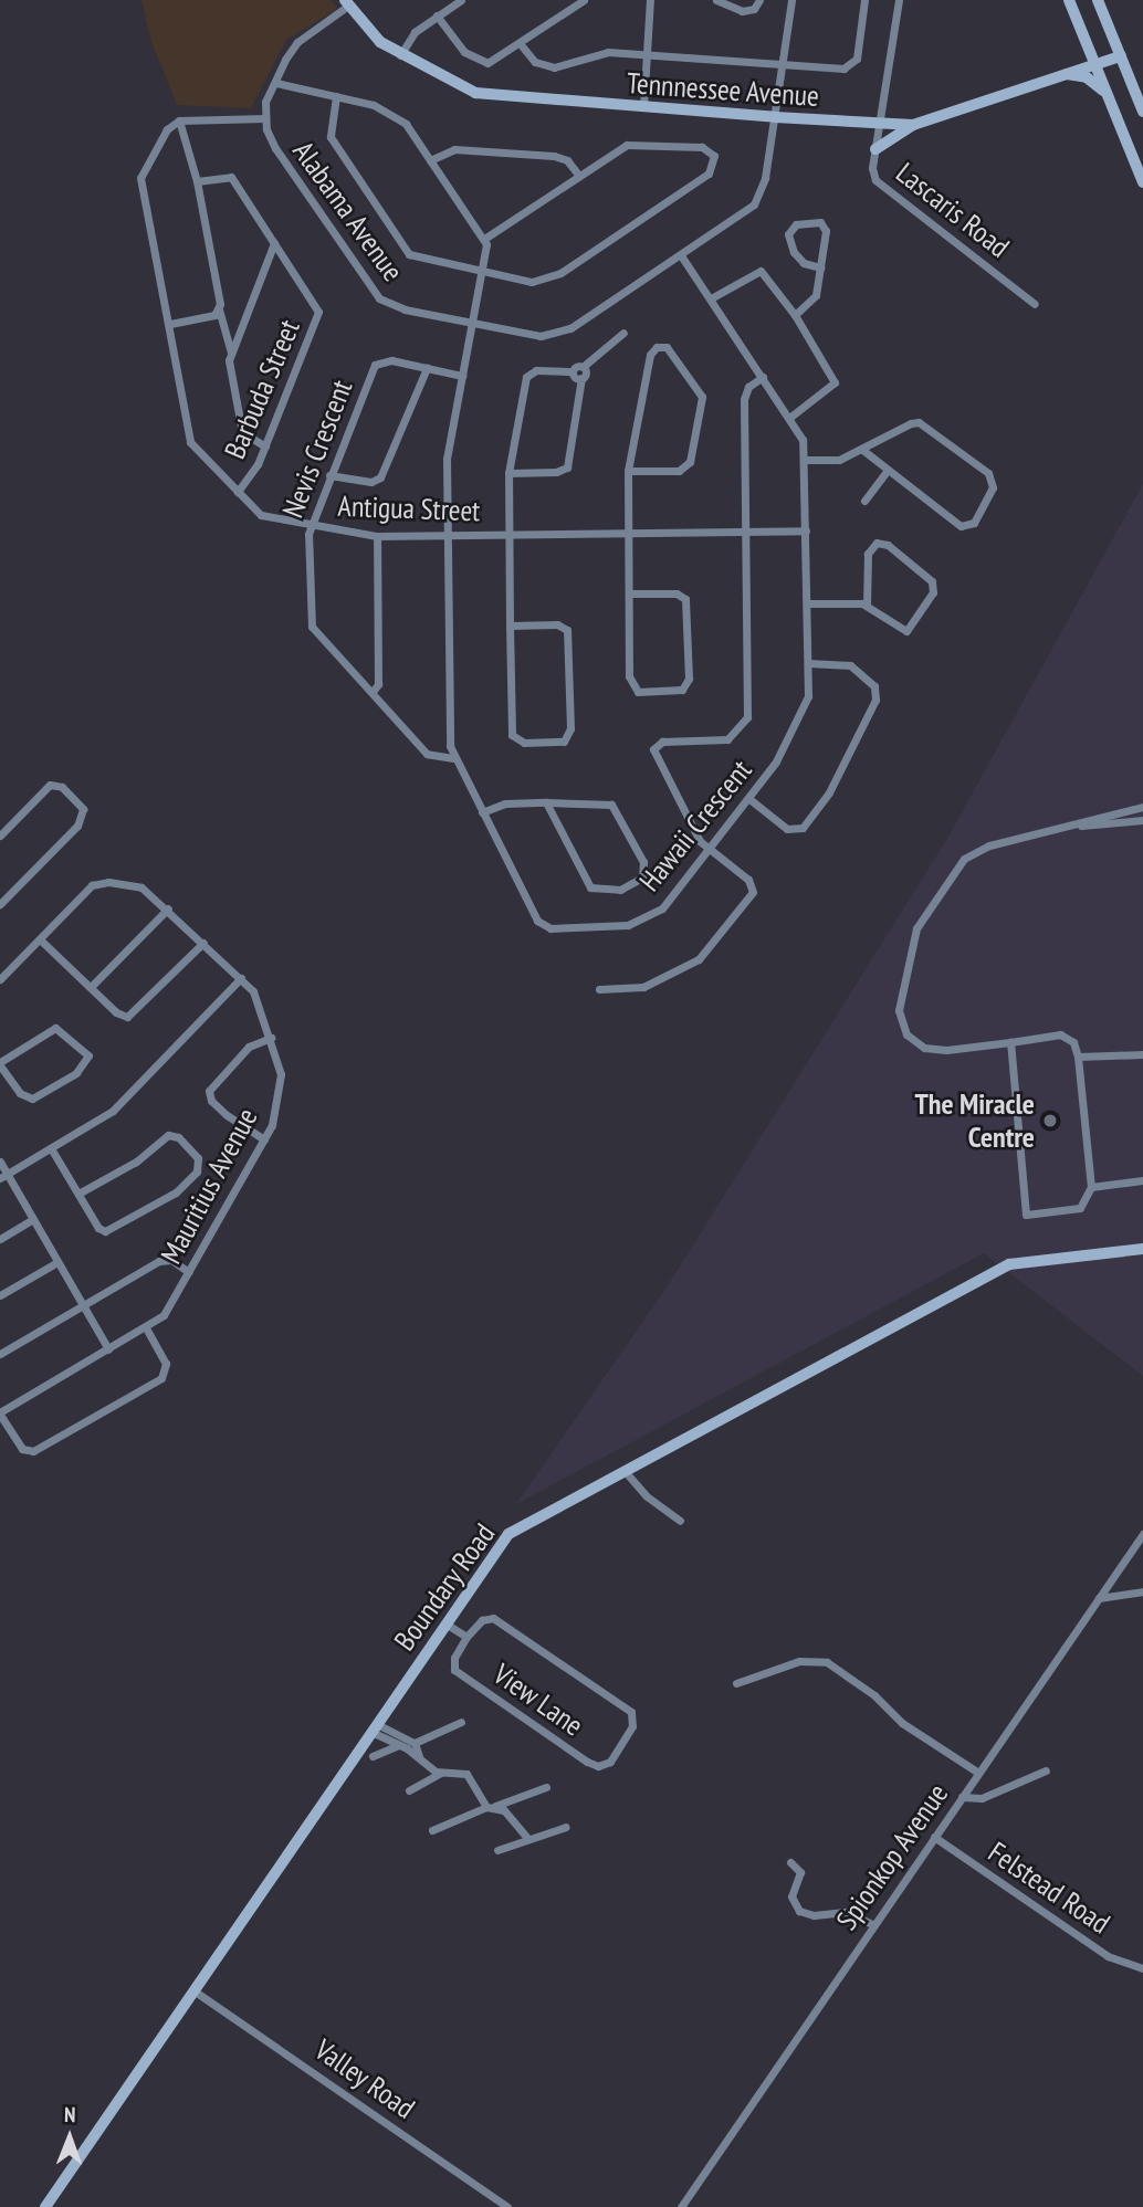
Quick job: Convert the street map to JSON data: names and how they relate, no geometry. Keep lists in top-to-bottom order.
{
  "streets": {
    "street": [
      "Tennnessee Avenue",
      "Lascaris Road",
      "Alabama Avenue",
      "Barbuda Street",
      "Nevis Crescent",
      "Antigua Street",
      "Hawaii Crescent",
      "Mauritius Avenue",
      "Boundary Road",
      "View Lane",
      "Spionkop Avenue",
      "Felstead Road",
      "Valley Road"
    ]
  },
  "crossings": [
    ["Tennnessee Avenue", "Lascaris Road"],
    ["Tennnessee Avenue", "Alabama Avenue"],
    ["Alabama Avenue", "Hawaii Crescent"],
    ["Barbuda Street", "Antigua Street"],
    ["Nevis Crescent", "Antigua Street"],
    ["Nevis Crescent", "Hawaii Crescent"],
    ["Antigua Street", "Hawaii Crescent"],
    ["Boundary Road", "Valley Road"],
    ["Spionkop Avenue", "Felstead Road"]
  ],
  "places": ["The Miracle Centre"],
  "north": "top"
}
